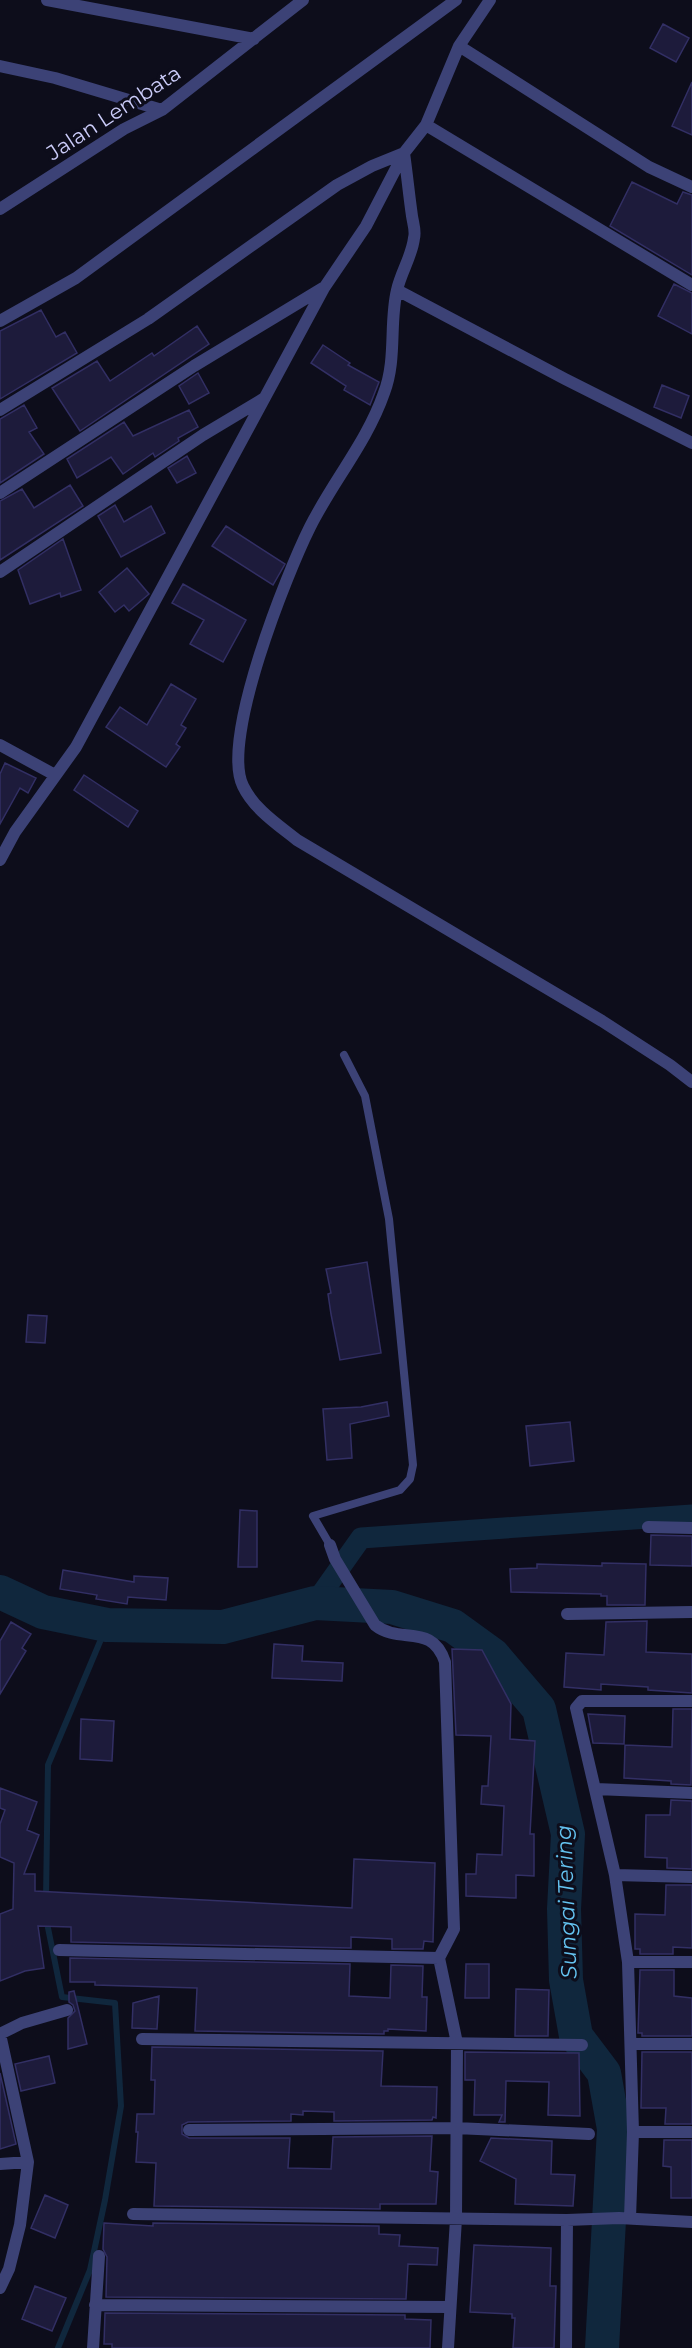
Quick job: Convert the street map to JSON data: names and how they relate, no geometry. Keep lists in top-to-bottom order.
{
  "streets": {
    "street": ["Jalan Lembata"]
  },
  "water": ["Sungai Tering"]
}
